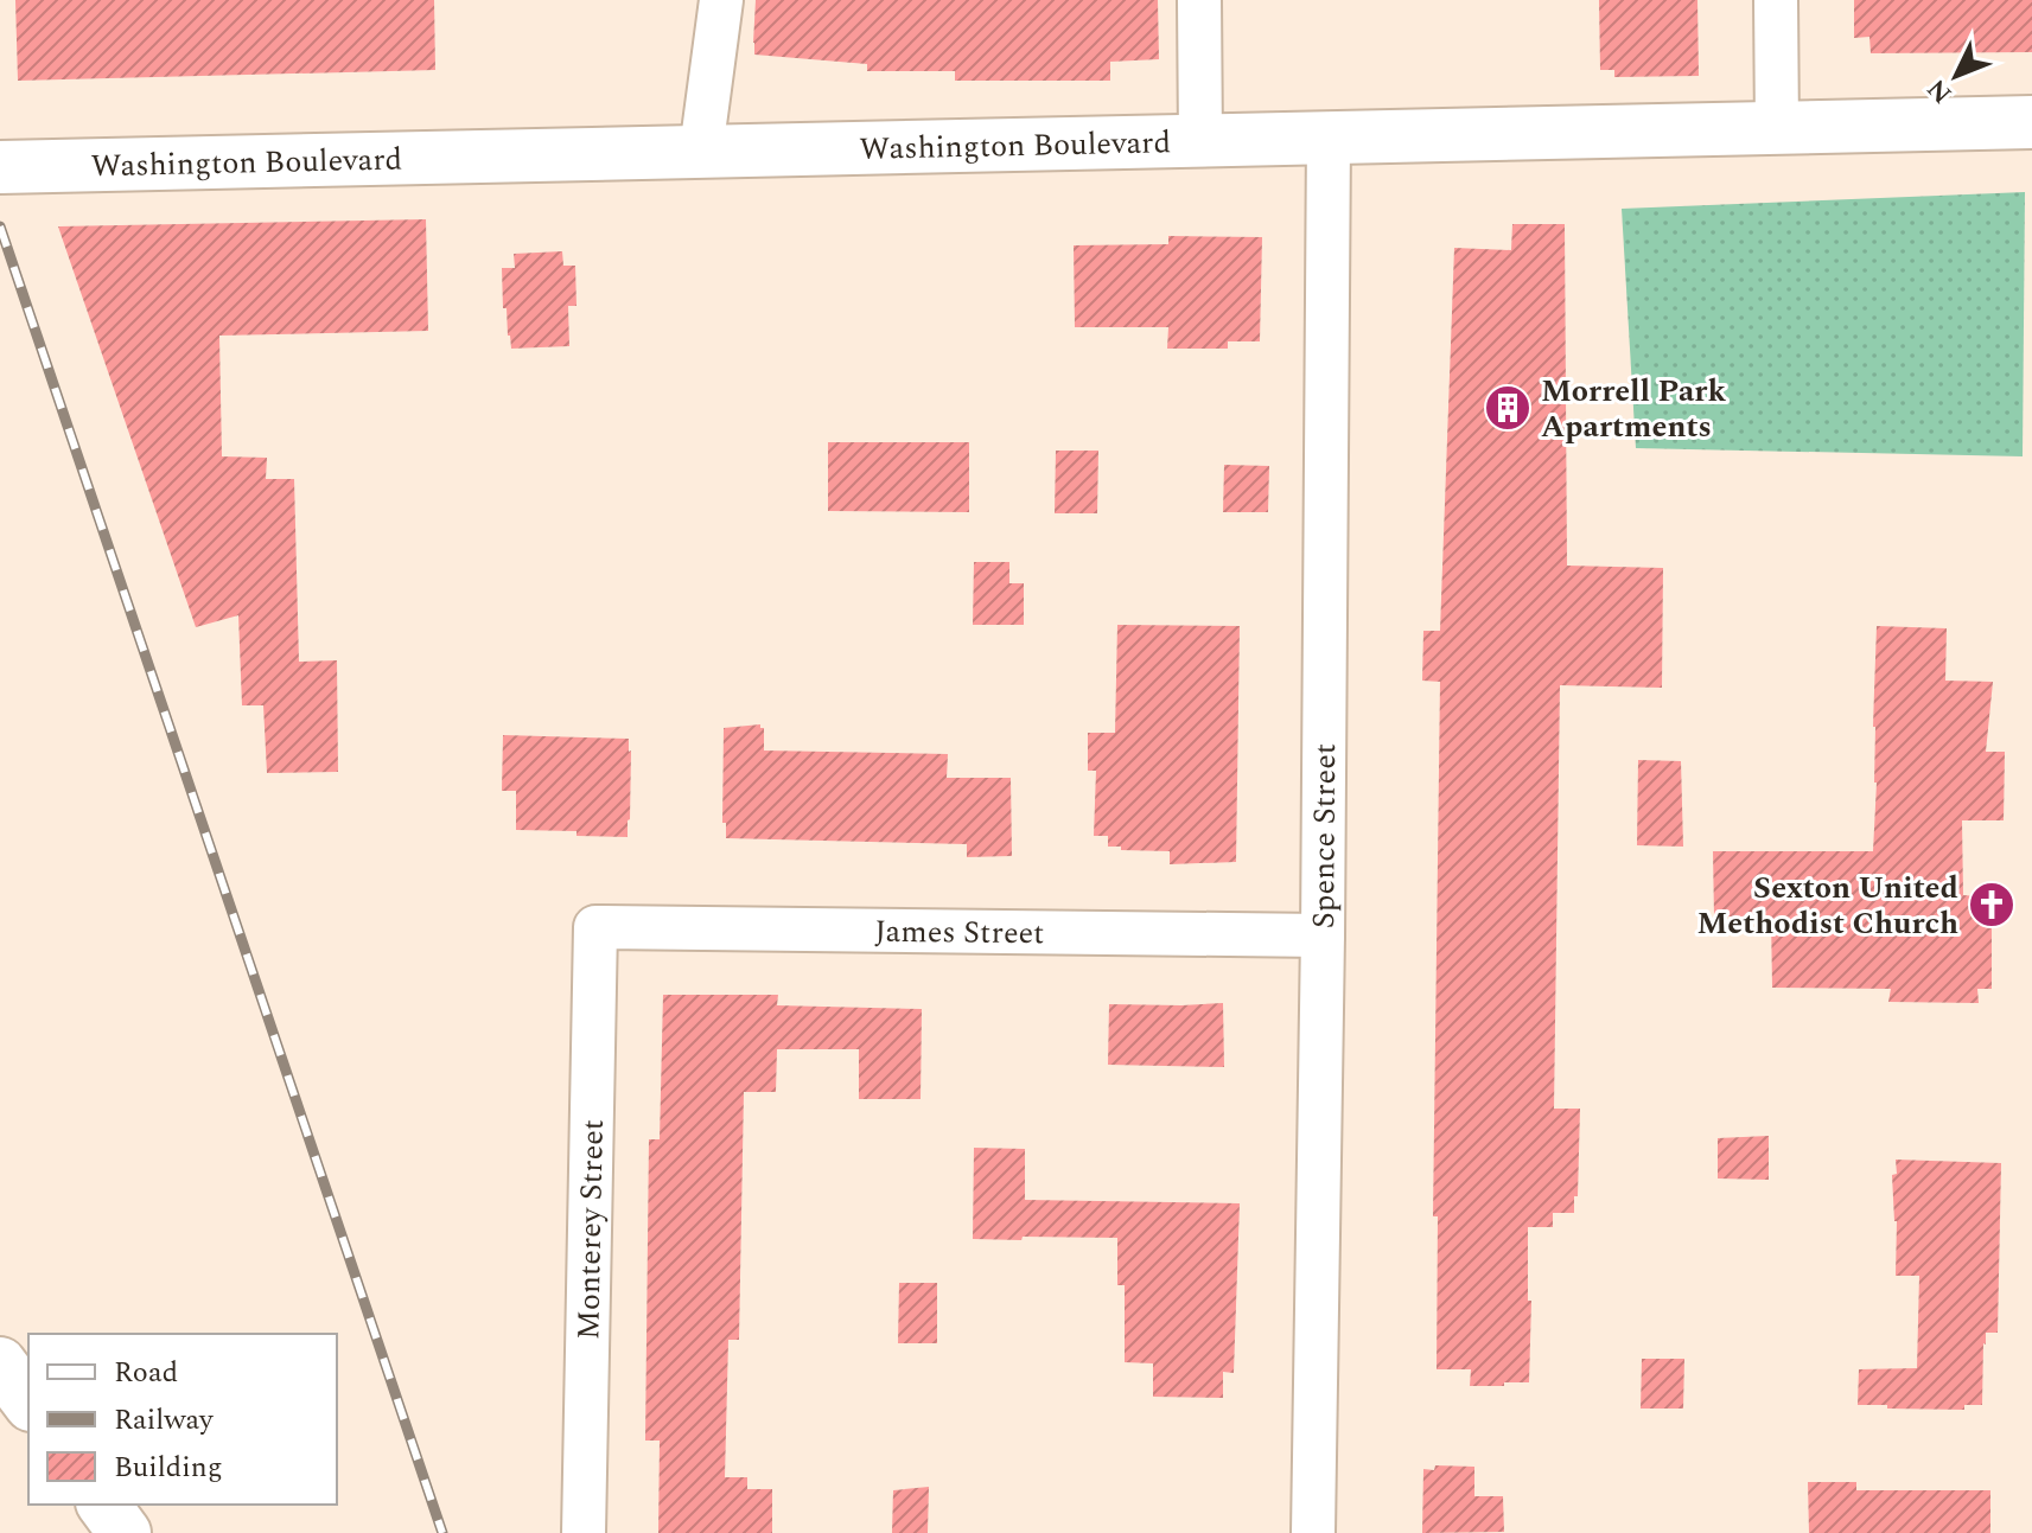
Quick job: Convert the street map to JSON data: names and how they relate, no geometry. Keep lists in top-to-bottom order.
{
  "streets": {
    "main road": ["Washington Boulevard"],
    "street": ["Spence Street", "James Street", "Monterey Street"]
  },
  "crossings": [
    ["Washington Boulevard", "Spence Street"],
    ["Spence Street", "James Street"],
    ["James Street", "Monterey Street"]
  ],
  "places": {
    "building": ["Morrell Park Apartments"],
    "church": ["Sexton United Methodist Church"]
  },
  "legend": ["Road", "Railway", "Building"],
  "north": "bottom left"
}
